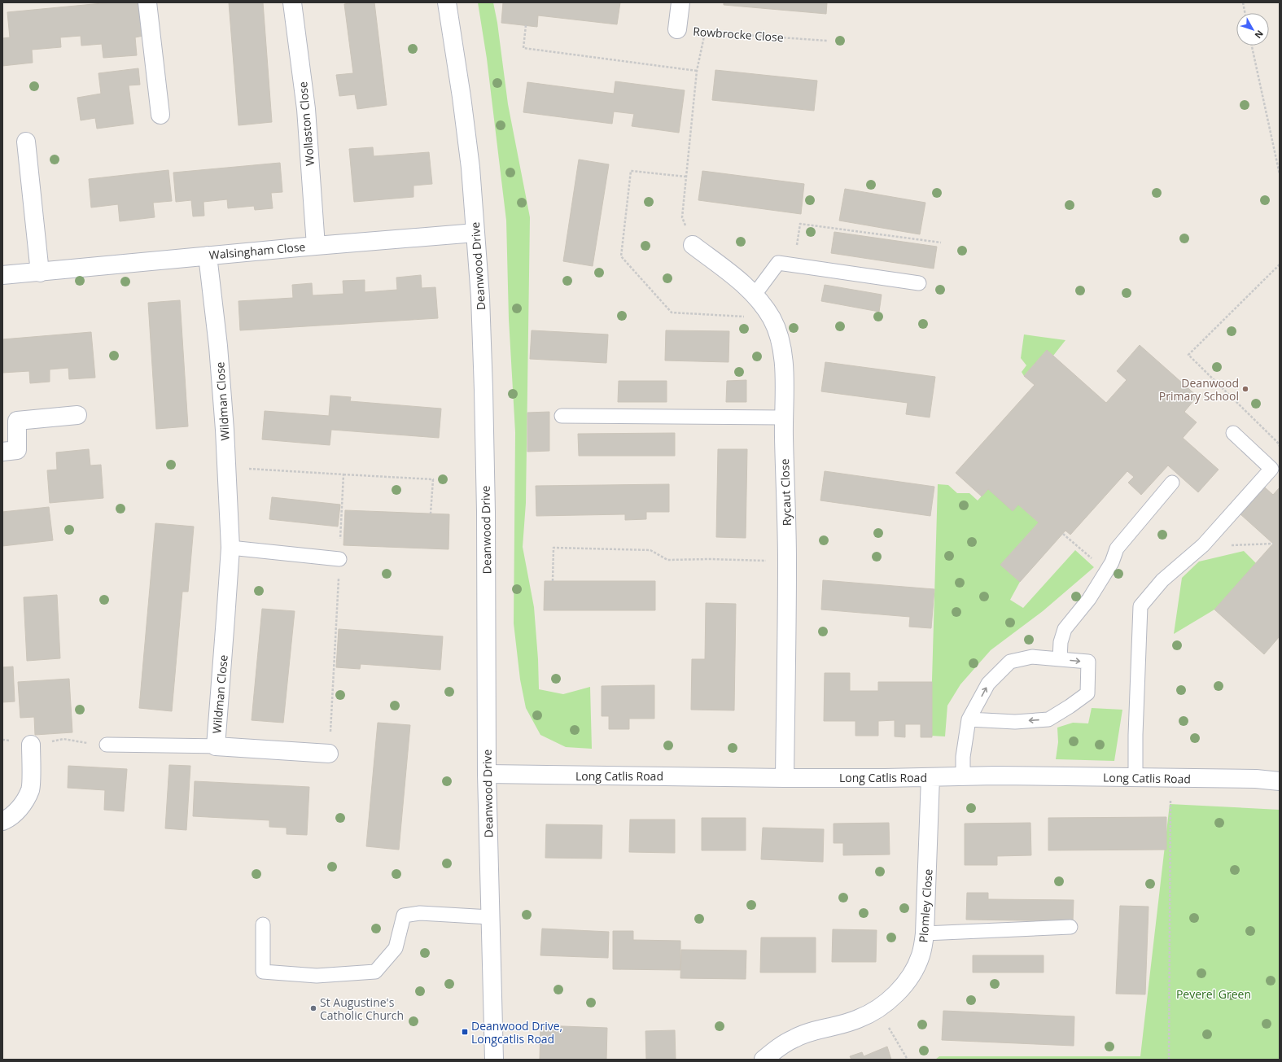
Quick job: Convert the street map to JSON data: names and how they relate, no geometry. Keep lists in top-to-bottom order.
{
  "streets": {
    "street": [
      "Rowbrocke Close",
      "Wollaston Close",
      "Walsingham Close",
      "Deanwood Drive",
      "Wildman Close",
      "Rycaut Close",
      "Long Catlis Road",
      "Plomley Close"
    ]
  },
  "crossings": [
    ["Wollaston Close", "Walsingham Close"],
    ["Walsingham Close", "Deanwood Drive"],
    ["Walsingham Close", "Wildman Close"],
    ["Deanwood Drive", "Long Catlis Road"],
    ["Rycaut Close", "Long Catlis Road"],
    ["Long Catlis Road", "Plomley Close"]
  ],
  "parks": ["Peverel Green"],
  "places": {
    "other": ["Deanwood Primary School", "St Augustine's Catholic Church"],
    "transit": ["Deanwood Drive, Longcatlis Road"]
  },
  "north": "bottom right"
}
